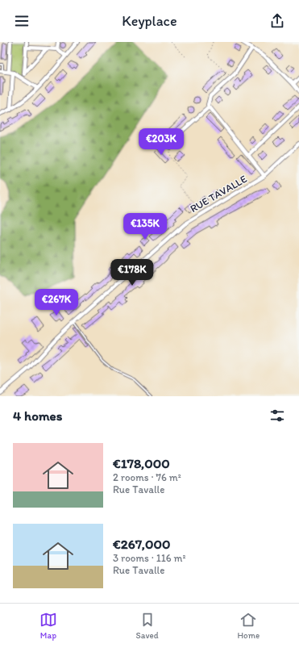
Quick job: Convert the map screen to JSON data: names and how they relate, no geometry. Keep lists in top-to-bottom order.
{
  "streets": {
    "street": ["RUE TAVALLE"]
  },
  "page": {
    "header": "Keyplace",
    "price": [
      "€203K",
      "€135K",
      "€178K",
      "€267K"
    ],
    "heading": "4 homes",
    "list": [
      {
        "name": "€178,000",
        "note": "2 rooms · 76 m² · Rue Tavalle"
      },
      {
        "name": "€267,000",
        "note": "3 rooms · 116 m² · Rue Tavalle"
      }
    ],
    "tabs": ["Map", "Saved", "Home"]
  }
}
